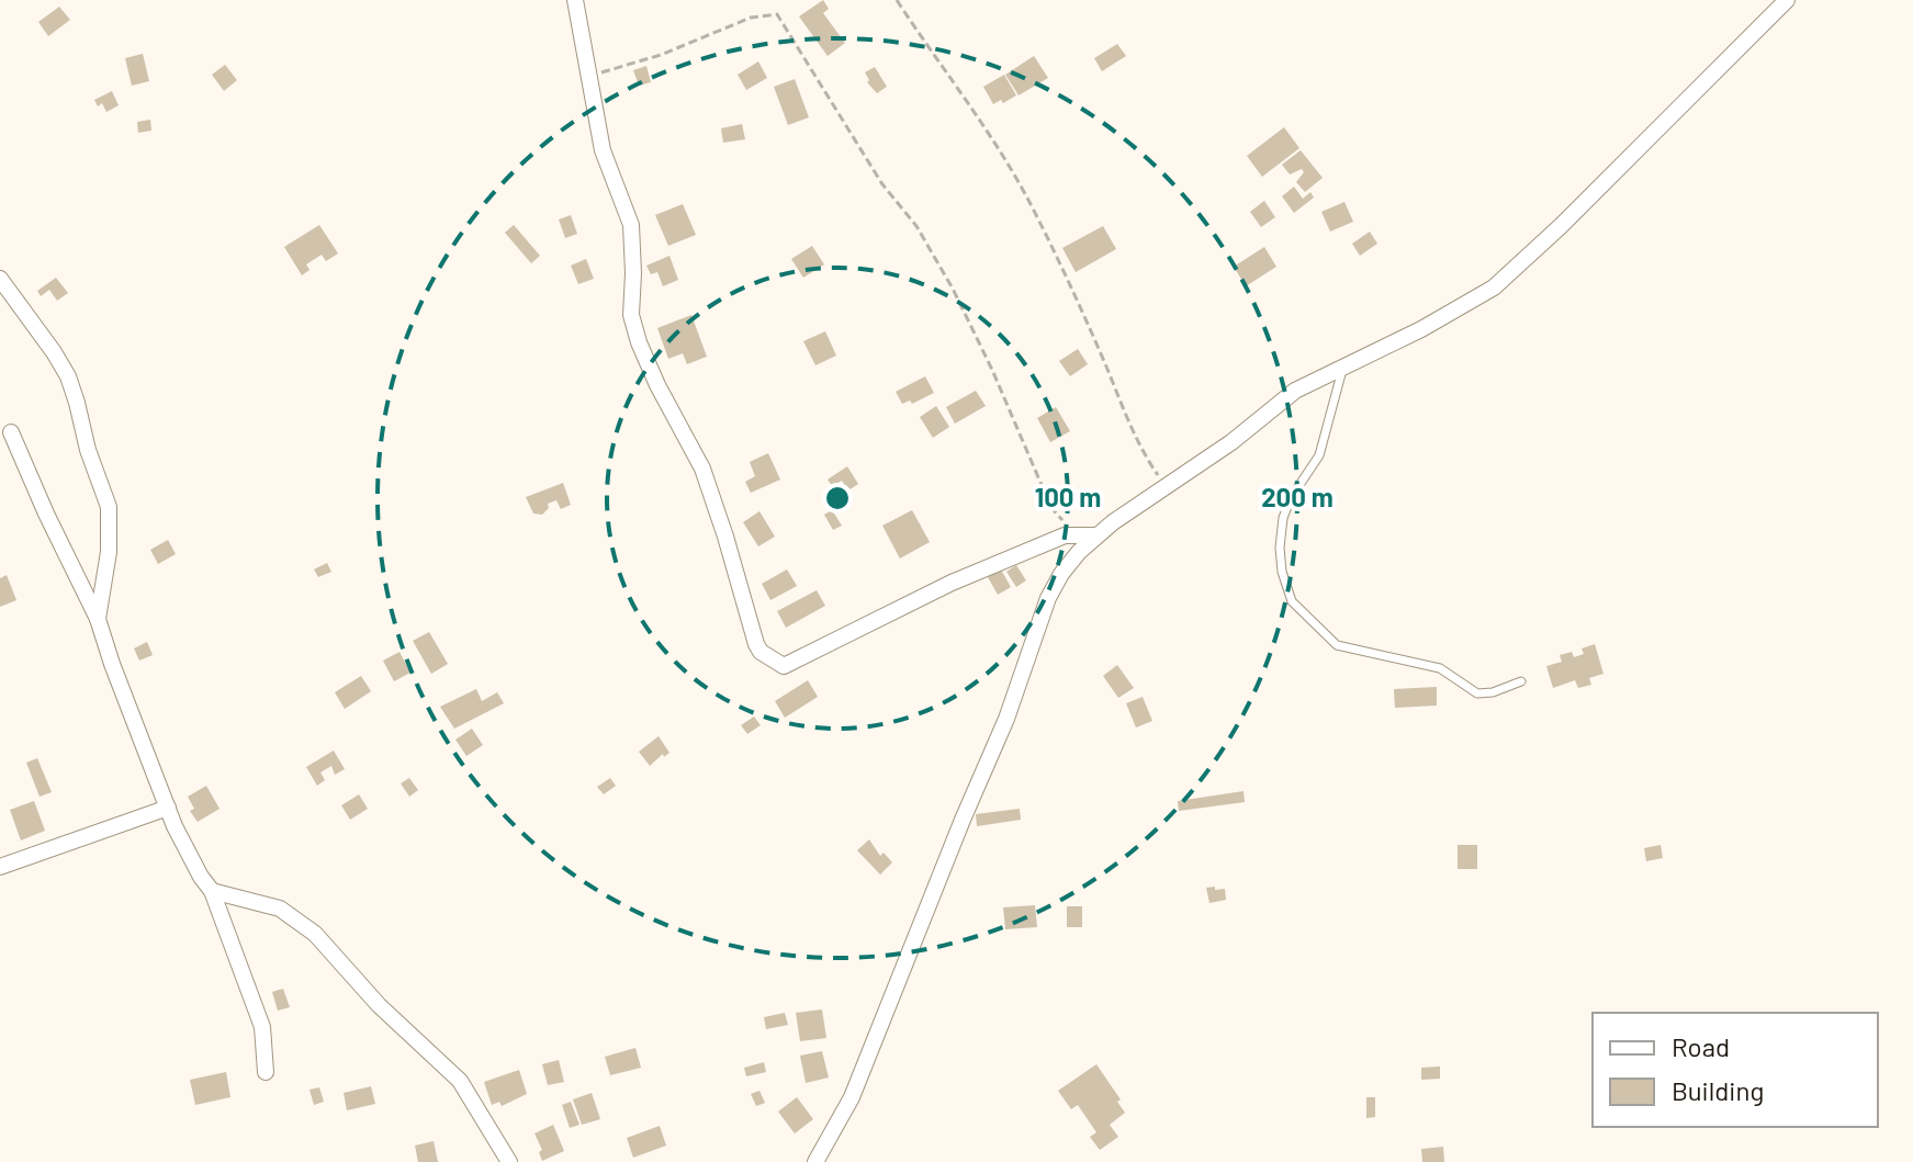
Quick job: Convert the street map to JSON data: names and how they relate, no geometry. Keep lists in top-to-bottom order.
{
  "legend": ["Road", "Building"],
  "rings": ["100 m", "200 m"]
}
